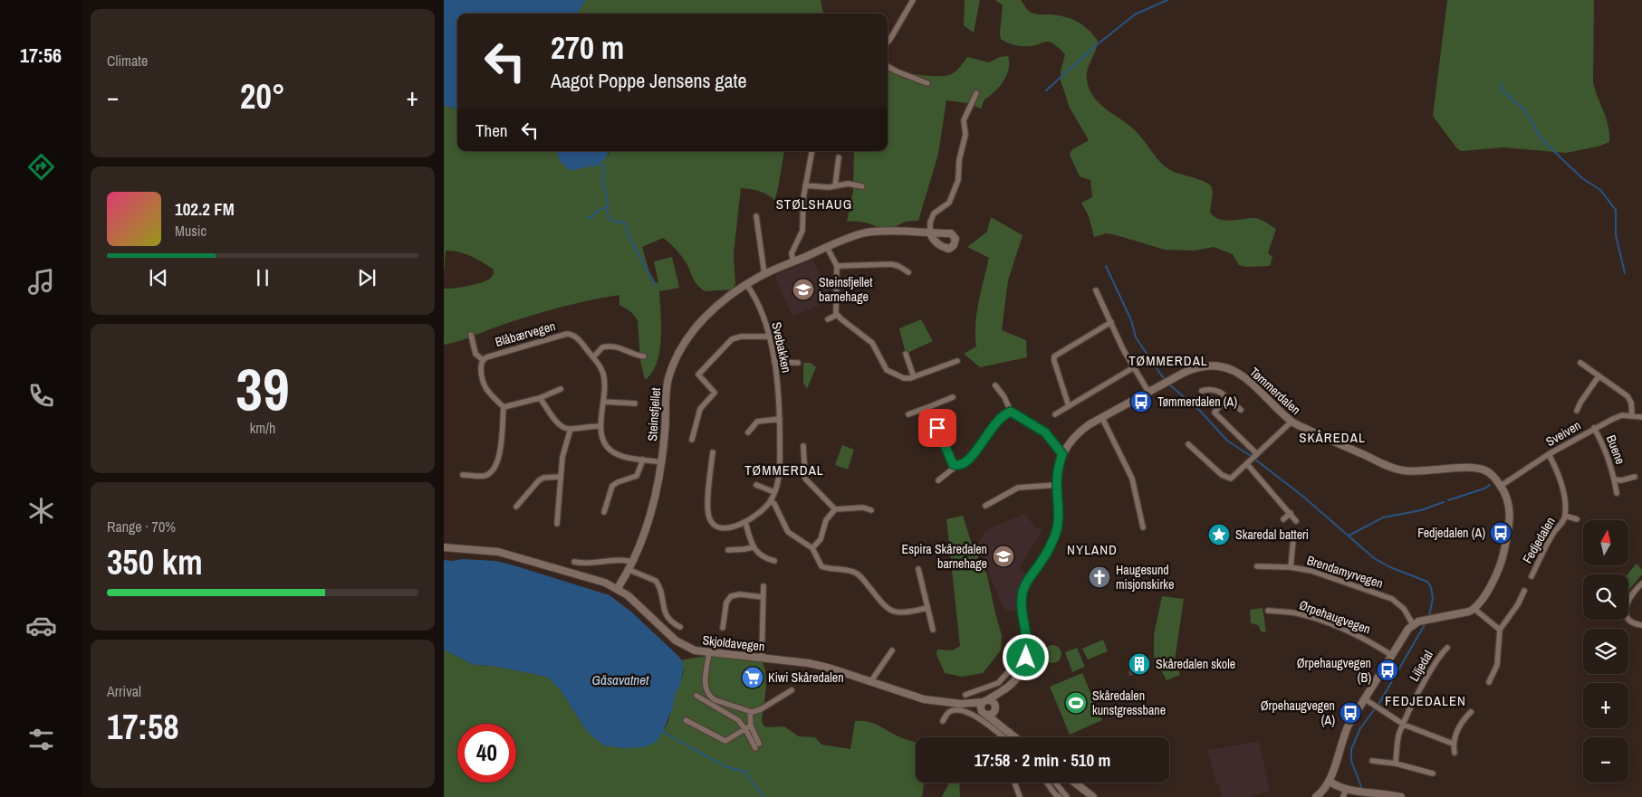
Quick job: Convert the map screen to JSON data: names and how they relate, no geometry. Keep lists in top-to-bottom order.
{
  "streets": {
    "street": [
      "Blåbærvegen",
      "Svebakken",
      "Tømmerdalen",
      "Steinsfjellet",
      "Sveiven",
      "Buene",
      "Fedjedalen",
      "Brendamyrvegen",
      "Ørpehaugvegen",
      "Skjoldavegen",
      "Liljedal"
    ]
  },
  "crossings": [
    ["Svebakken", "Steinsfjellet"],
    ["Tømmerdalen", "Sveiven"],
    ["Tømmerdalen", "Skjoldavegen"],
    ["Steinsfjellet", "Skjoldavegen"],
    ["Sveiven", "Buene"],
    ["Sveiven", "Fedjedalen"]
  ],
  "districts": [
    "STØLSHAUG",
    "TØMMERDAL",
    "SKÅREDAL",
    "TØMMERDAL",
    "NYLAND",
    "FEDJEDALEN"
  ],
  "water": ["Gåsavatnet"],
  "places": {
    "school or university": ["Steinsfjellet barnehage", "Espira Skåredalen barnehage"],
    "bus stop": [
      "Tømmerdalen (A)",
      "Fedjedalen (A)",
      "Ørpehaugvegen (B)",
      "Ørpehaugvegen (A)"
    ],
    "place": ["Skaredal batteri"],
    "church": ["Haugesund misjonskirke"],
    "building": ["Skåredalen skole"],
    "supermarket": ["Kiwi Skåredalen"],
    "sports": ["Skåredalen kunstgressbane"]
  },
  "north": "top",
  "page": {
    "tabs": "17:56",
    "tile": [
      "Climate",
      ["39", "km/h"],
      ["Range · 70%", "350 km"],
      ["Arrival", "17:58"]
    ],
    "turn": ["270 m", "Aagot Poppe Jensens gate"],
    "heat": ["−", "20°", "+"],
    "then": "Then",
    "song": ["102.2 FM", "Music"],
    "map_buttons": ["+", "−"],
    "limit": "40",
    "trip": "17:58 · 2 min · 510 m"
  }
}
